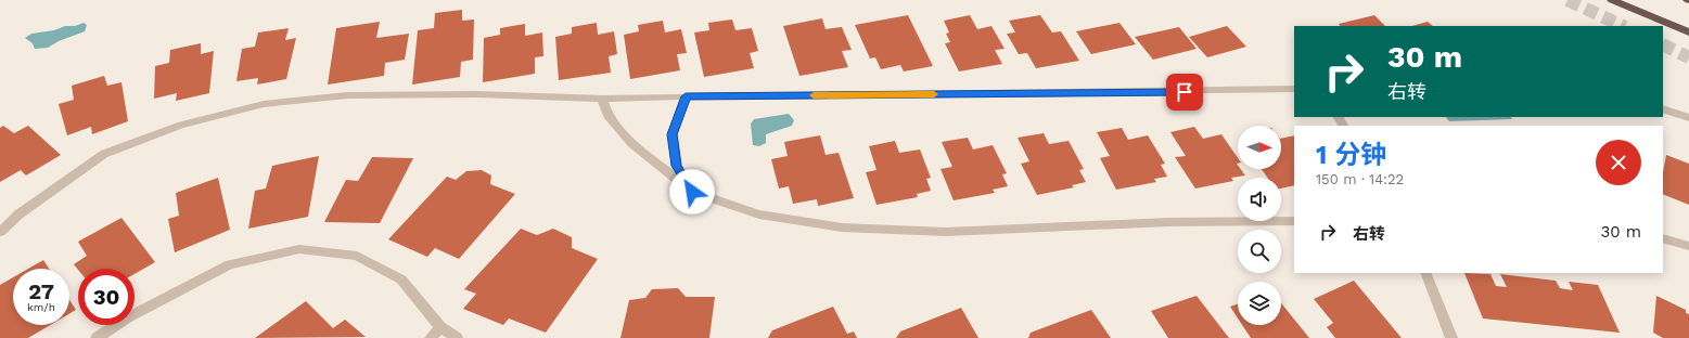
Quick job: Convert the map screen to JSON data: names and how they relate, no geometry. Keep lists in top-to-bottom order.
{
  "north": "right",
  "page": {
    "turn": ["30 m", "右转"],
    "heading": ["1 分钟", "150 m · 14:22"],
    "list": [
      {
        "name": "右转",
        "value": "30 m"
      }
    ],
    "speed": "27 km/h",
    "limit": "30"
  }
}
